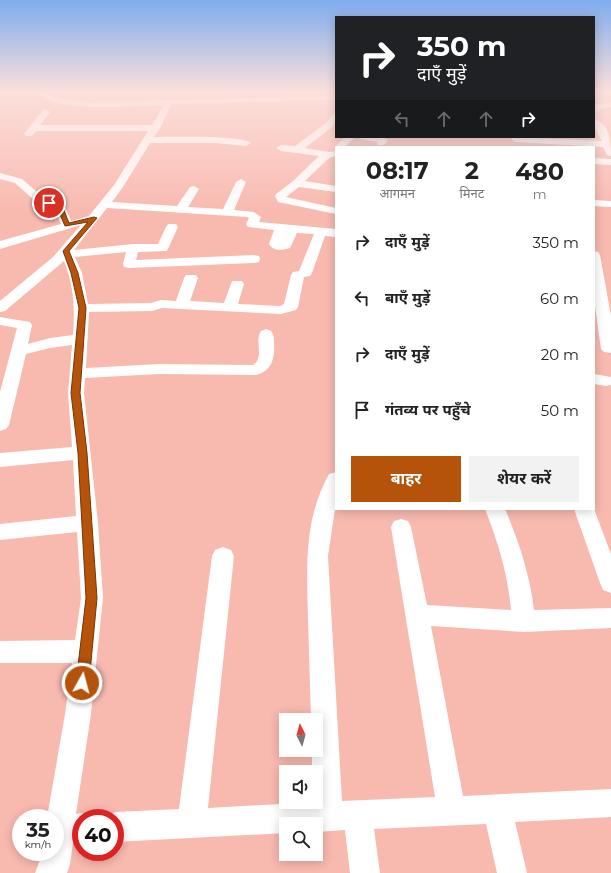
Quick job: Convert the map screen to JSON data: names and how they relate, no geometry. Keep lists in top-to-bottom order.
{
  "north": "top",
  "page": {
    "turn": ["350 m", "दाएँ मुड़ें"],
    "eta": [
      "08:17",
      "आगमन",
      "2",
      "मिनट",
      "480",
      "m"
    ],
    "list": [
      {
        "name": "दाएँ मुड़ें",
        "value": "350 m"
      },
      {
        "name": "बाएँ मुड़ें",
        "value": "60 m"
      },
      {
        "name": "दाएँ मुड़ें",
        "value": "20 m"
      },
      {
        "name": "गंतव्य पर पहुँचे",
        "value": "50 m"
      }
    ],
    "buttons": ["बाहर", "शेयर करें"],
    "speed": "35 km/h",
    "limit": "40"
  }
}
